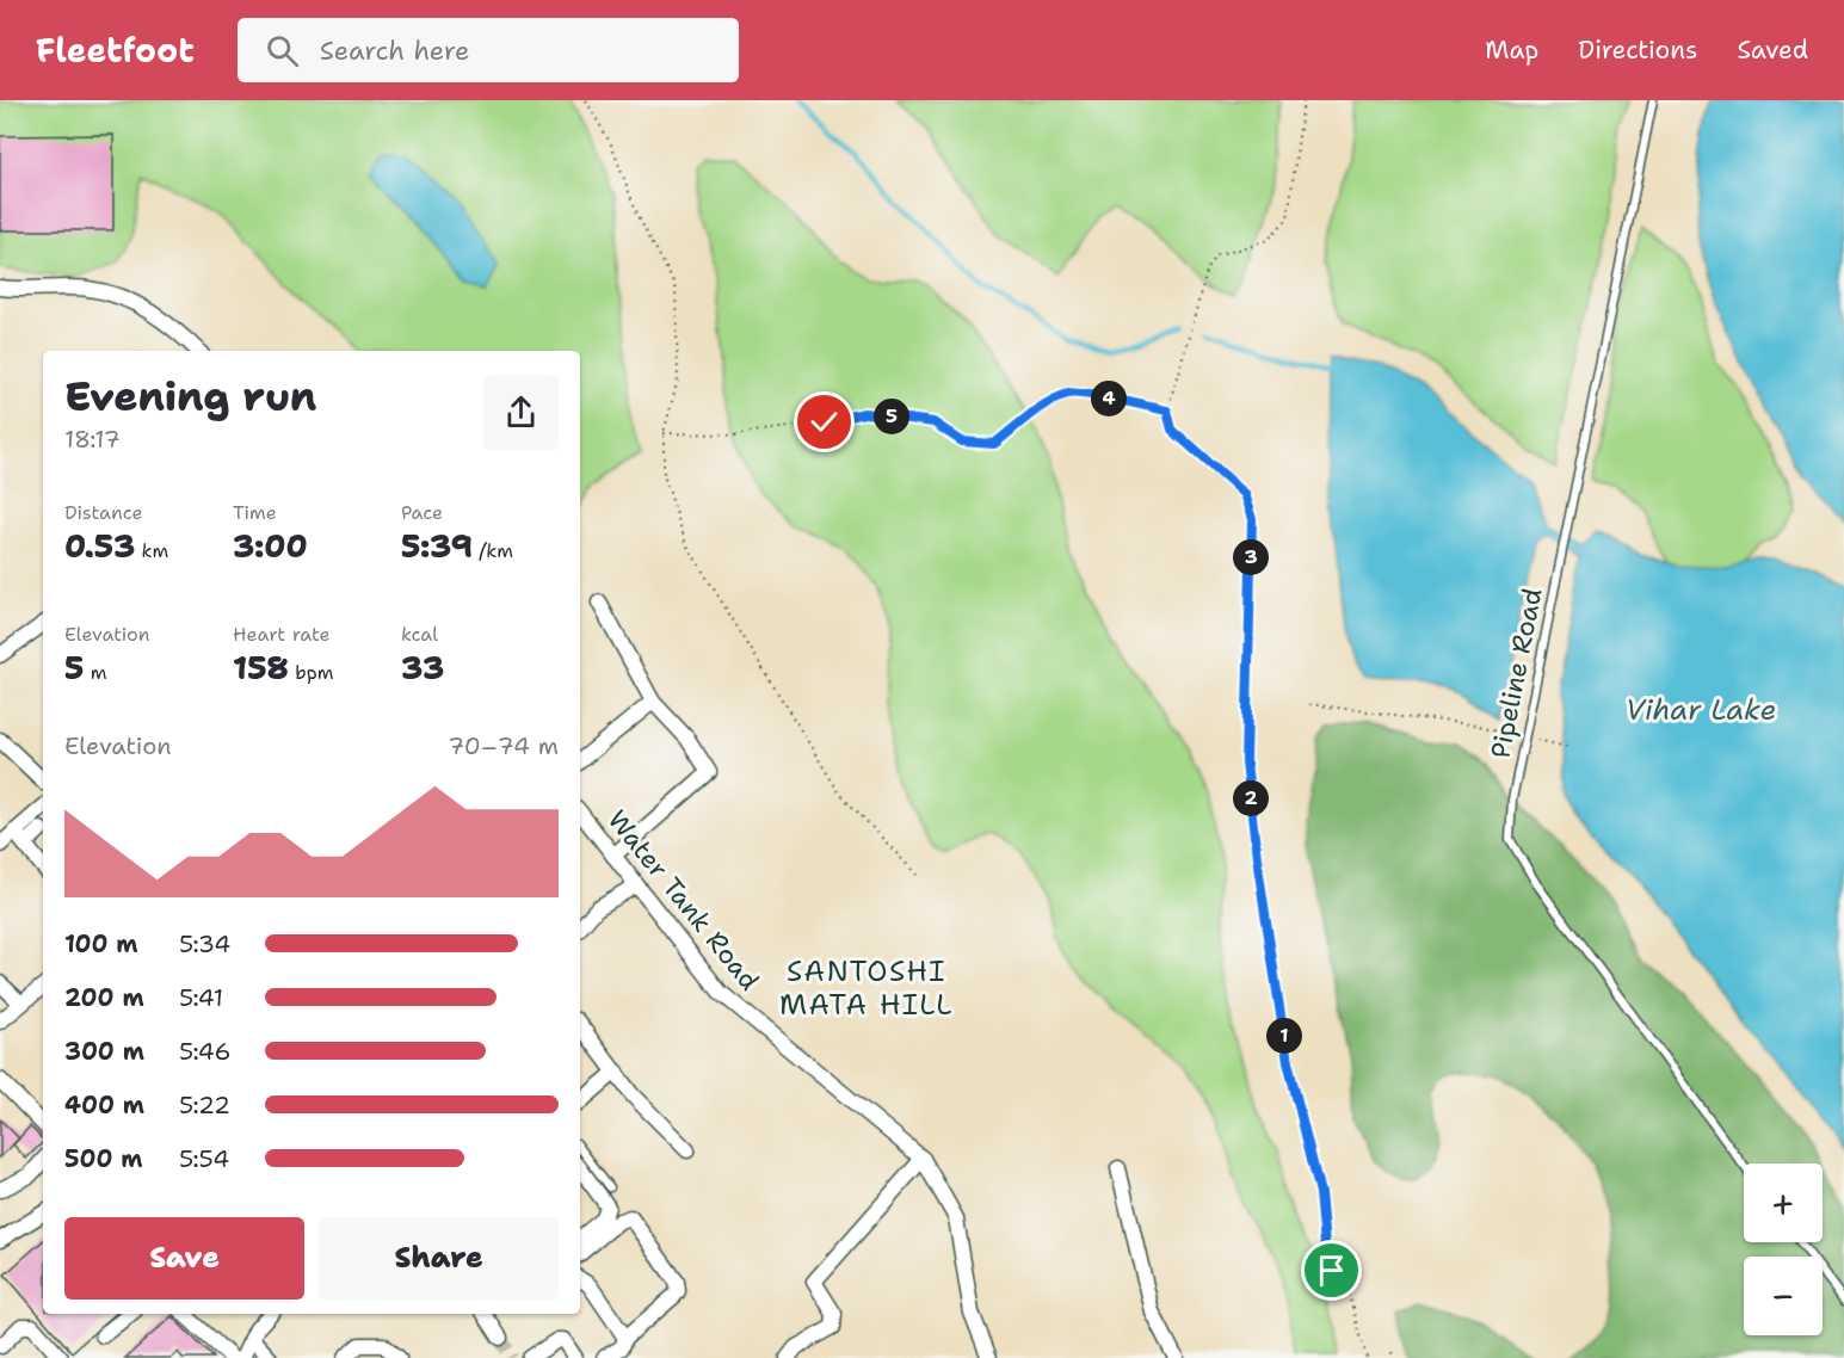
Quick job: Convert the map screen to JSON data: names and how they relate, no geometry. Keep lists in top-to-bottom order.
{
  "streets": {
    "street": ["Water Tank Road"],
    "lane": ["Pipeline Road"]
  },
  "districts": ["SANTOSHI MATA HILL"],
  "water": ["Vihar Lake"],
  "page": {
    "header": "Fleetfoot",
    "search": "Search here",
    "nav": ["Map", "Directions", "Saved"],
    "heading": ["Evening run", "18:17"],
    "pins": [
      "4",
      "5",
      "3",
      "2",
      "1"
    ],
    "stats": [
      ["Distance", "0.53 km"],
      ["Time", "3:00"],
      ["Pace", "5:39 /km"],
      ["Elevation", "5 m"],
      ["Heart rate", "158 bpm"],
      ["kcal", "33"]
    ],
    "chart": ["Elevation", "70–74 m"],
    "list": [
      {
        "name": "100 m",
        "note": "5:34"
      },
      {
        "name": "200 m",
        "note": "5:41"
      },
      {
        "name": "300 m",
        "note": "5:46"
      },
      {
        "name": "400 m",
        "note": "5:22"
      },
      {
        "name": "500 m",
        "note": "5:54"
      }
    ],
    "map_buttons": ["+", "−"],
    "buttons": ["Save", "Share"]
  }
}
